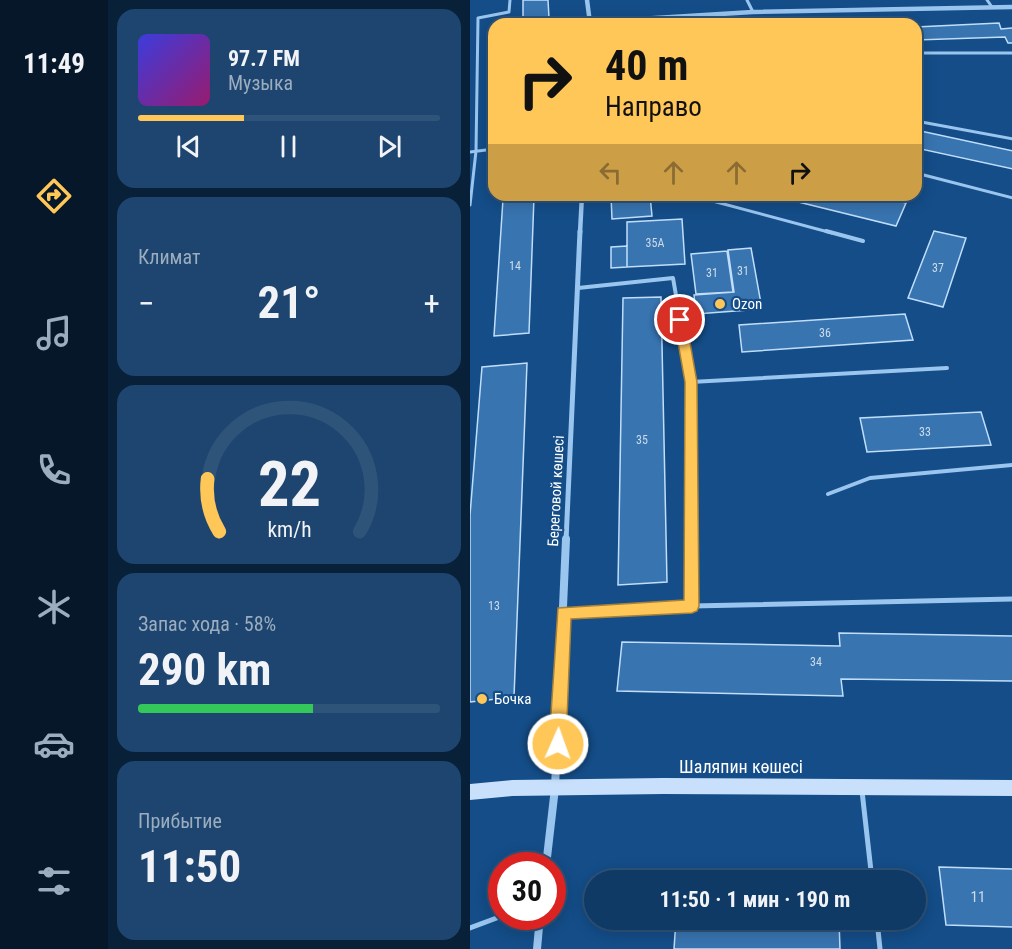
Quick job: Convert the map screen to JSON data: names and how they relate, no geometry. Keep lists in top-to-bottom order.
{
  "streets": {
    "main road": ["Шаляпин көшесі"],
    "street": ["Береговой көшесі"]
  },
  "crossings": [
    ["Береговой көшесі", "Шаляпин көшесі"]
  ],
  "places": ["Ozon", "Бочка"],
  "house_numbers": [
    "35А",
    "14",
    "37",
    "31",
    "31",
    "36",
    "33",
    "35",
    "13",
    "34",
    "11"
  ],
  "page": {
    "tabs": "11:49",
    "turn": ["40 m", "Направо"],
    "song": ["97.7 FM", "Музыка"],
    "tile": [
      "Климат",
      ["Запас хода · 58%", "290 km"],
      ["Прибытие", "11:50"]
    ],
    "heat": ["−", "21°", "+"],
    "limit": "30",
    "trip": "11:50 · 1 мин · 190 m",
    "gauge": ["22", "km/h"]
  }
}
